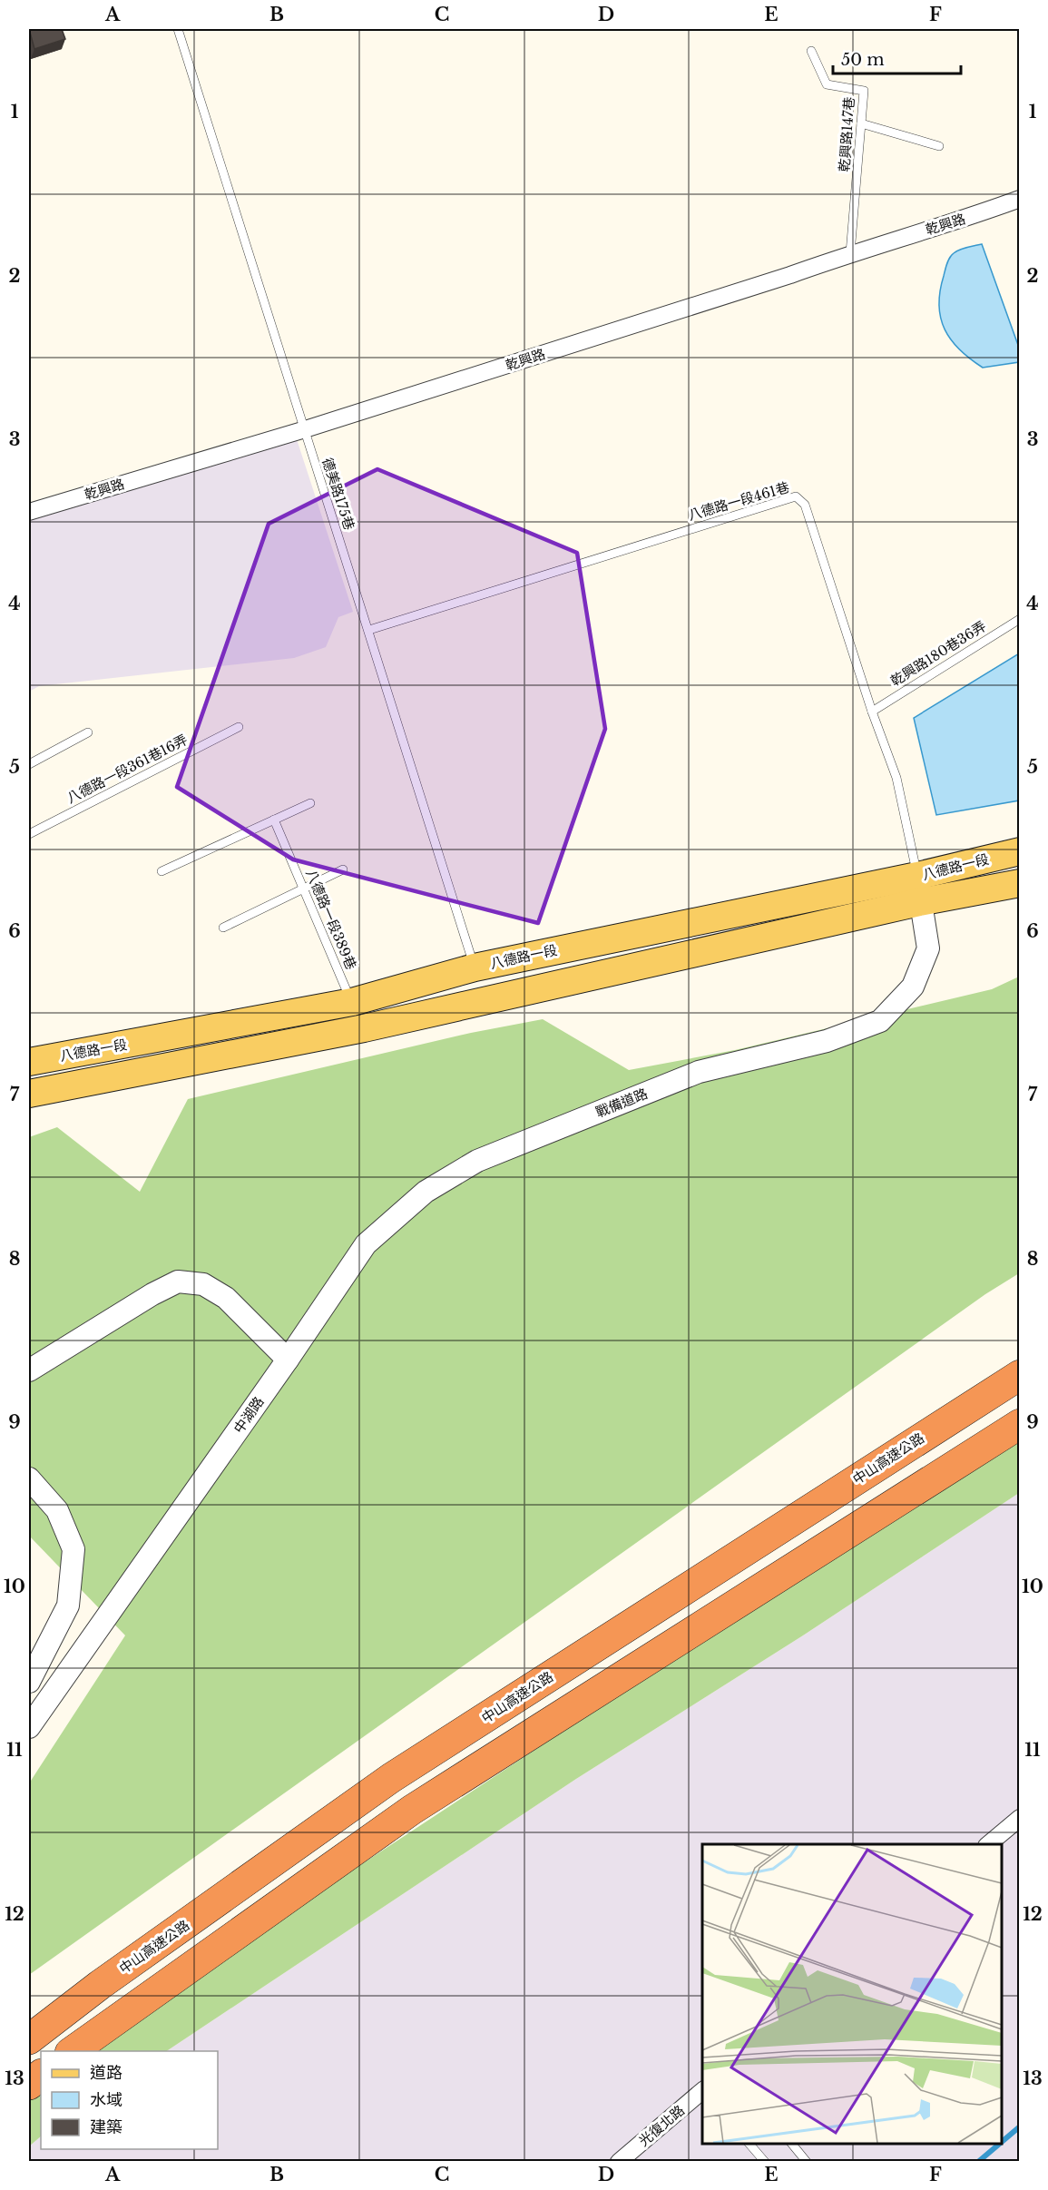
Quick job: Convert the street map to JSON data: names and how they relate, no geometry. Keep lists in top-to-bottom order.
{
  "streets": {
    "highway": ["中山高速公路"],
    "main road": ["八德路一段"],
    "street": [
      "乾興路",
      "戰備道路",
      "中湖路",
      "光復北路"
    ],
    "lane": [
      "乾興路147巷",
      "德美路175巷",
      "八德路一段461巷",
      "乾興路180巷36弄",
      "八德路一段361巷16弄",
      "八德路一段389巷"
    ]
  },
  "crossings": [
    ["乾興路147巷", "乾興路"],
    ["乾興路", "德美路175巷"],
    ["德美路175巷", "八德路一段461巷"],
    ["德美路175巷", "八德路一段"],
    ["八德路一段461巷", "乾興路180巷36弄"],
    ["八德路一段461巷", "八德路一段"],
    ["八德路一段461巷", "戰備道路"],
    ["八德路一段", "八德路一段389巷"],
    ["八德路一段", "戰備道路"],
    ["戰備道路", "中湖路"]
  ],
  "legend": ["道路", "水域", "建築"],
  "scale_bar": "50 m",
  "grid": {
    "columns": [
      "A",
      "B",
      "C",
      "D",
      "E",
      "F"
    ],
    "rows": [
      "1",
      "2",
      "3",
      "4",
      "5",
      "6",
      "7",
      "8",
      "9",
      "10",
      "11",
      "12",
      "13"
    ]
  }
}
